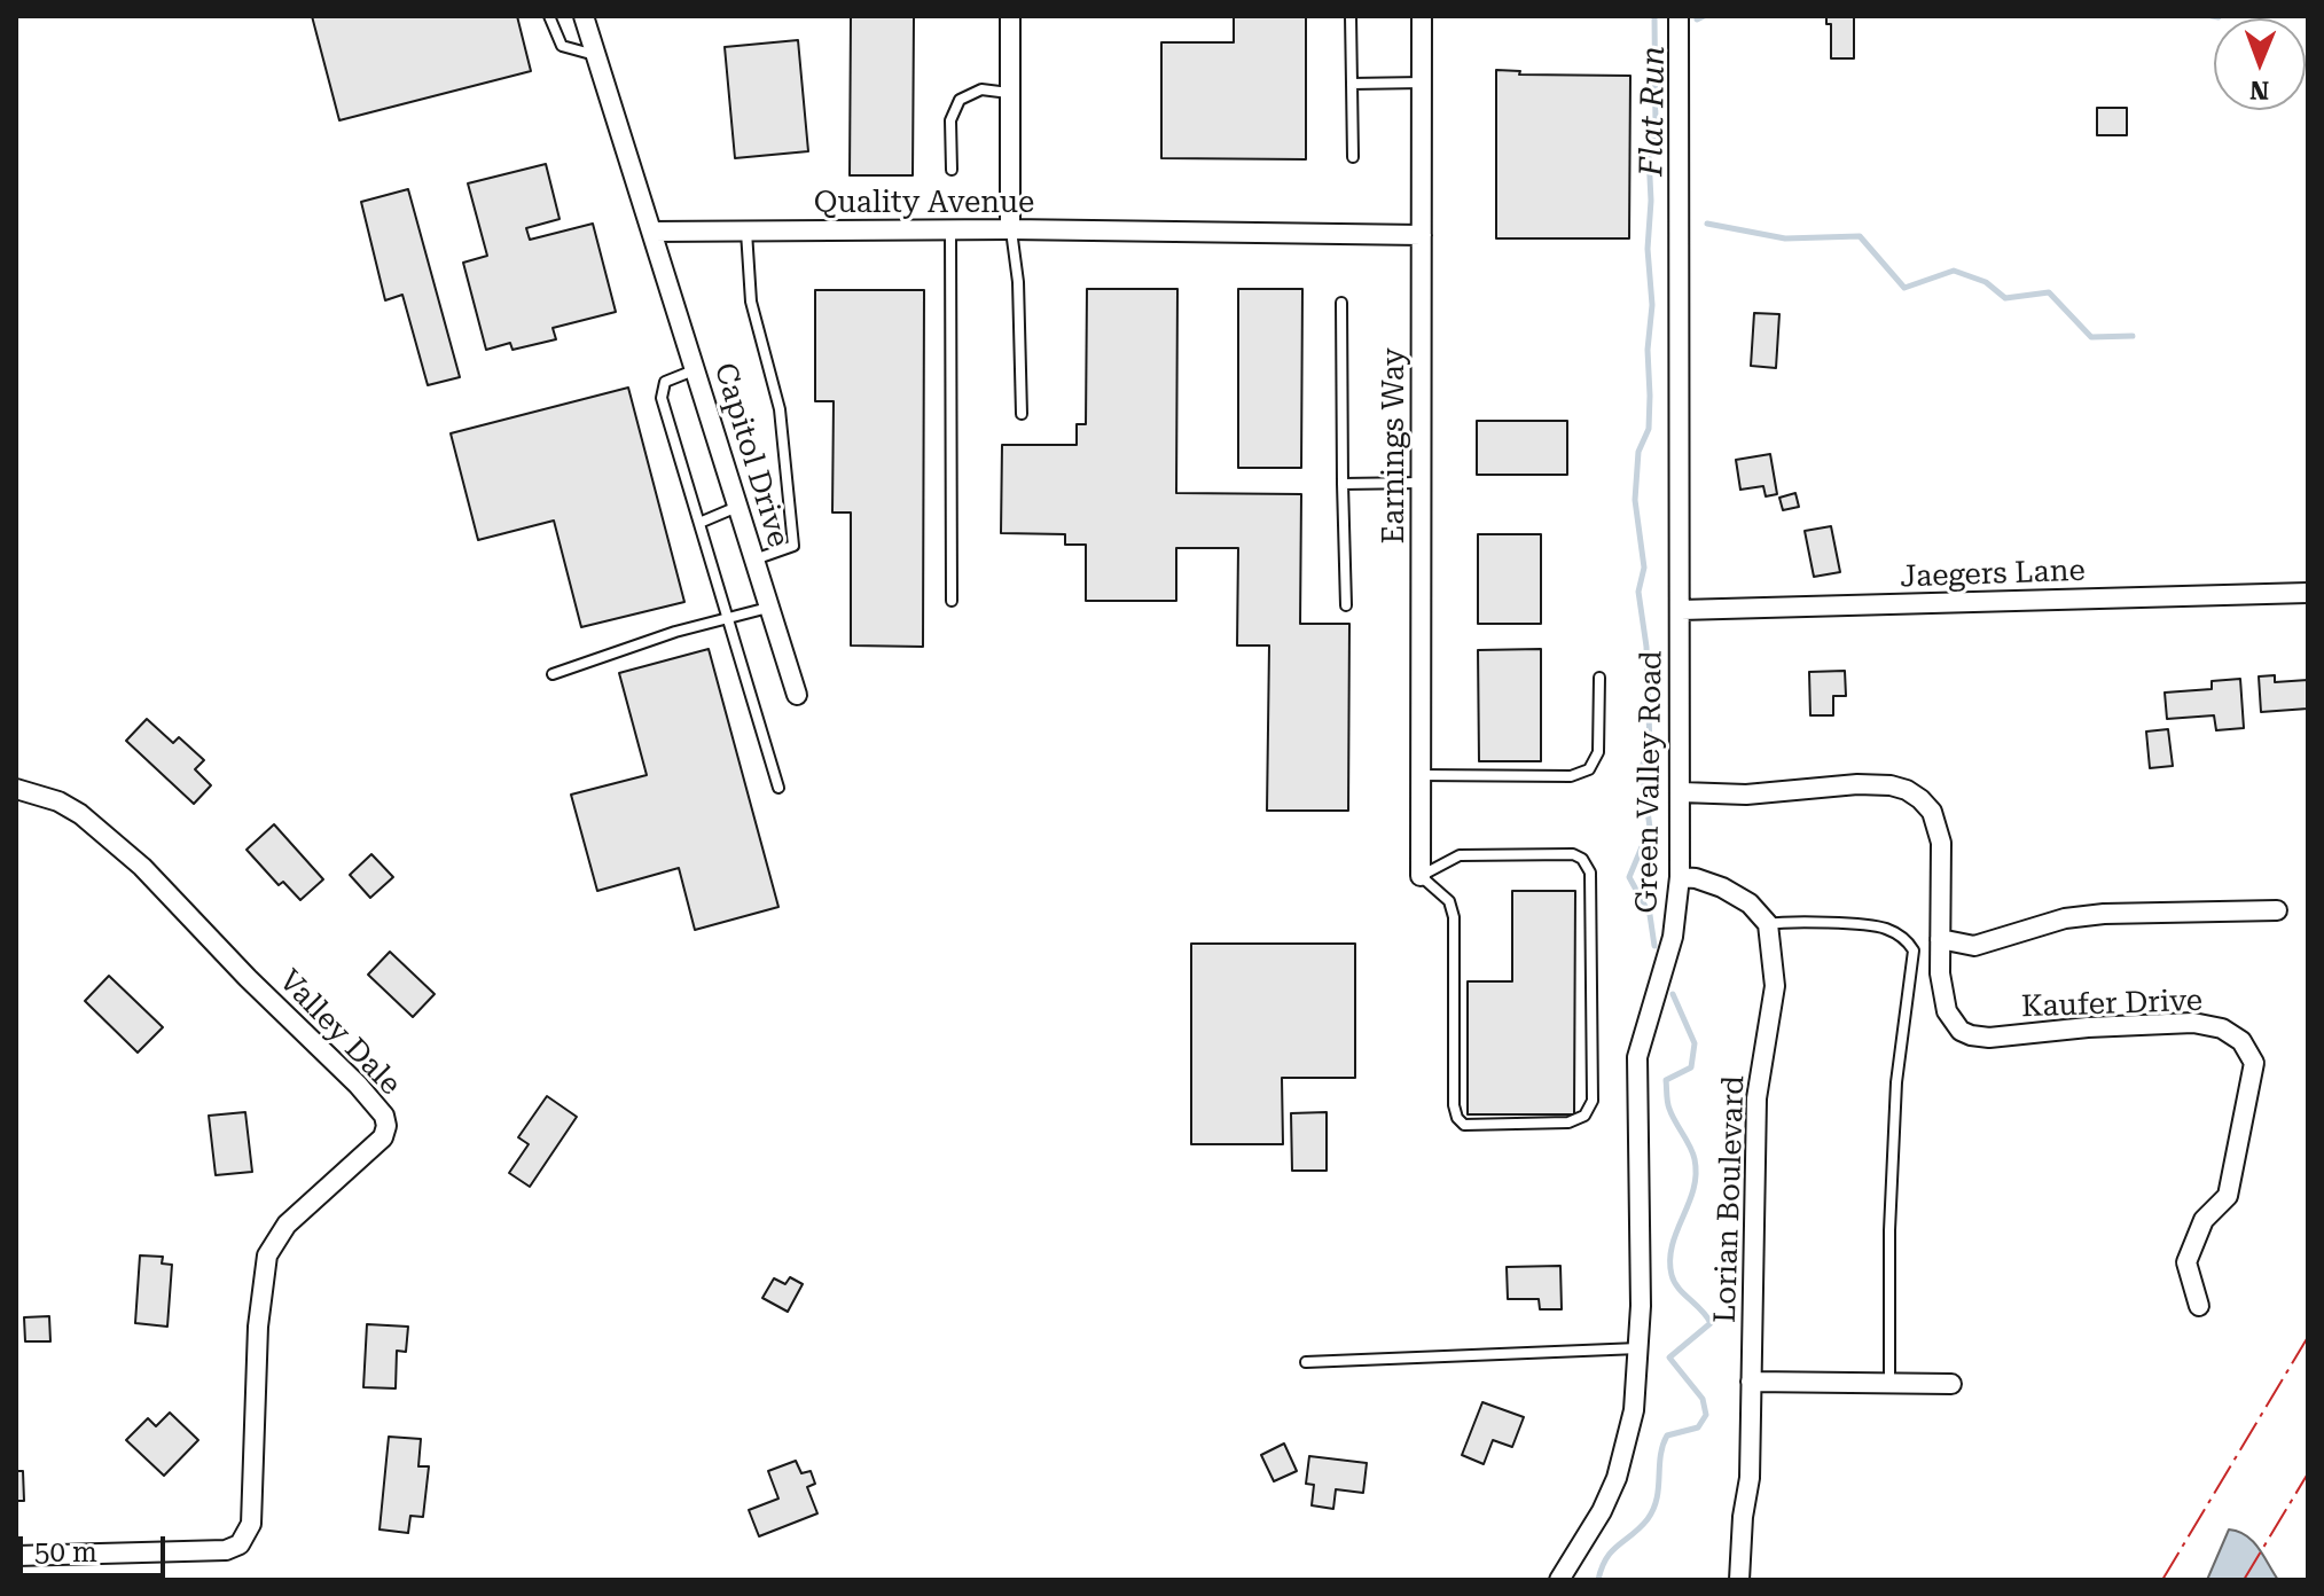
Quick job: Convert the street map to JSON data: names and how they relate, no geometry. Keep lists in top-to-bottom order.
{
  "streets": {
    "street": [
      "Quality Avenue",
      "Earnings Way",
      "Capitol Drive",
      "Jaegers Lane",
      "Green Valley Road",
      "Kaufer Drive",
      "Valley Dale",
      "Lorian Boulevard"
    ]
  },
  "crossings": [
    ["Quality Avenue", "Earnings Way"],
    ["Quality Avenue", "Capitol Drive"],
    ["Jaegers Lane", "Green Valley Road"],
    ["Green Valley Road", "Kaufer Drive"]
  ],
  "water": ["Flat Run"],
  "scale_bar": "50 m",
  "north": "bottom"
}
